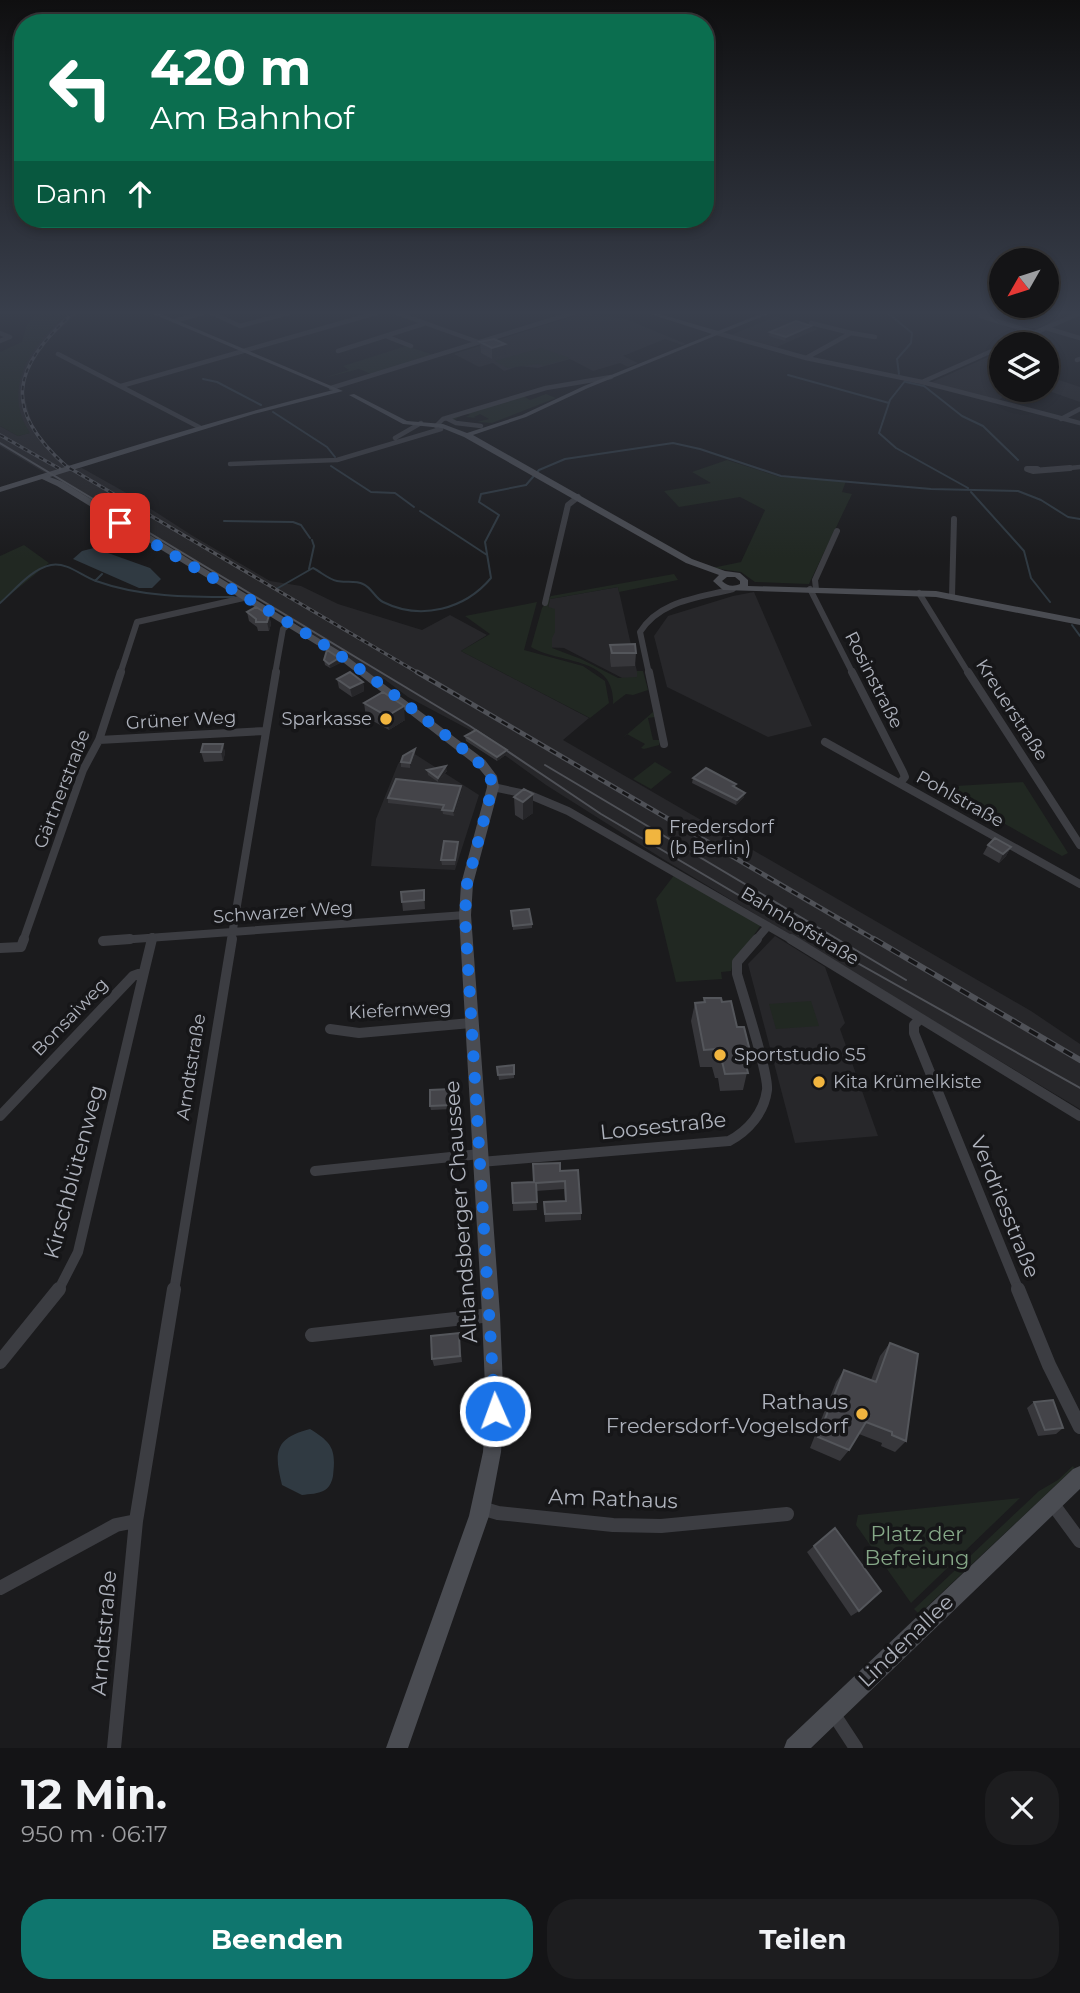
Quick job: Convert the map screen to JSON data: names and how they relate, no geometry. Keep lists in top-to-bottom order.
{
  "streets": {
    "main road": ["Altlandsberger Chaussee", "Lindenallee"],
    "street": [
      "Rosinstraße",
      "Kreuerstraße",
      "Grüner Weg",
      "Gärtnerstraße",
      "Pohlstraße",
      "Schwarzer Weg",
      "Bahnhofstraße",
      "Kiefernweg",
      "Bonsaiweg",
      "Arndtstraße",
      "Loosestraße",
      "Kirschblütenweg",
      "Verdriesstraße",
      "Am Rathaus"
    ]
  },
  "crossings": [
    ["Rosinstraße", "Pohlstraße"],
    ["Grüner Weg", "Gärtnerstraße"],
    ["Grüner Weg", "Arndtstraße"],
    ["Schwarzer Weg", "Arndtstraße"],
    ["Schwarzer Weg", "Altlandsberger Chaussee"],
    ["Bahnhofstraße", "Loosestraße"],
    ["Bahnhofstraße", "Verdriesstraße"],
    ["Bahnhofstraße", "Altlandsberger Chaussee"],
    ["Kiefernweg", "Altlandsberger Chaussee"],
    ["Bonsaiweg", "Kirschblütenweg"],
    ["Loosestraße", "Altlandsberger Chaussee"],
    ["Altlandsberger Chaussee", "Am Rathaus"]
  ],
  "parks": ["Platz der Befreiung"],
  "places": {
    "other": [
      "Sparkasse",
      "Sportstudio S5",
      "Kita Krümelkiste",
      "Rathaus Fredersdorf-Vogelsdorf"
    ],
    "transit": ["Fredersdorf (b Berlin)"]
  },
  "north": "bottom left",
  "page": {
    "turn": ["420 m", "Am Bahnhof"],
    "then": "Dann",
    "heading": ["12 Min.", "950 m · 06:17"],
    "buttons": ["Beenden", "Teilen"]
  }
}
